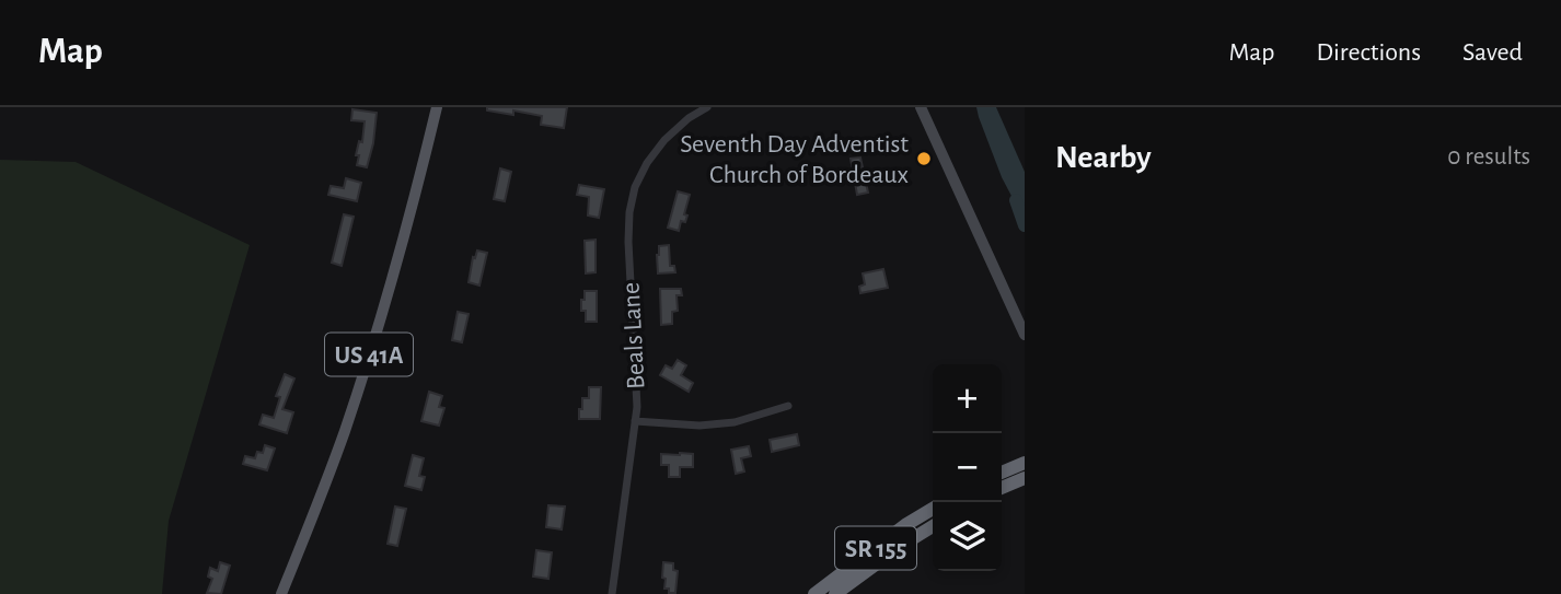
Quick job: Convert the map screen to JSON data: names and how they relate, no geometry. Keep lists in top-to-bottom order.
{
  "streets": {
    "highway": ["SR 155"],
    "main road": ["US 41A"],
    "street": ["Beals Lane"]
  },
  "places": ["Seventh Day Adventist Church of Bordeaux"],
  "page": {
    "header": "Map",
    "nav": ["Map", "Directions", "Saved"],
    "heading": ["Nearby", "0 results"],
    "map_buttons": ["+", "−"]
  }
}
